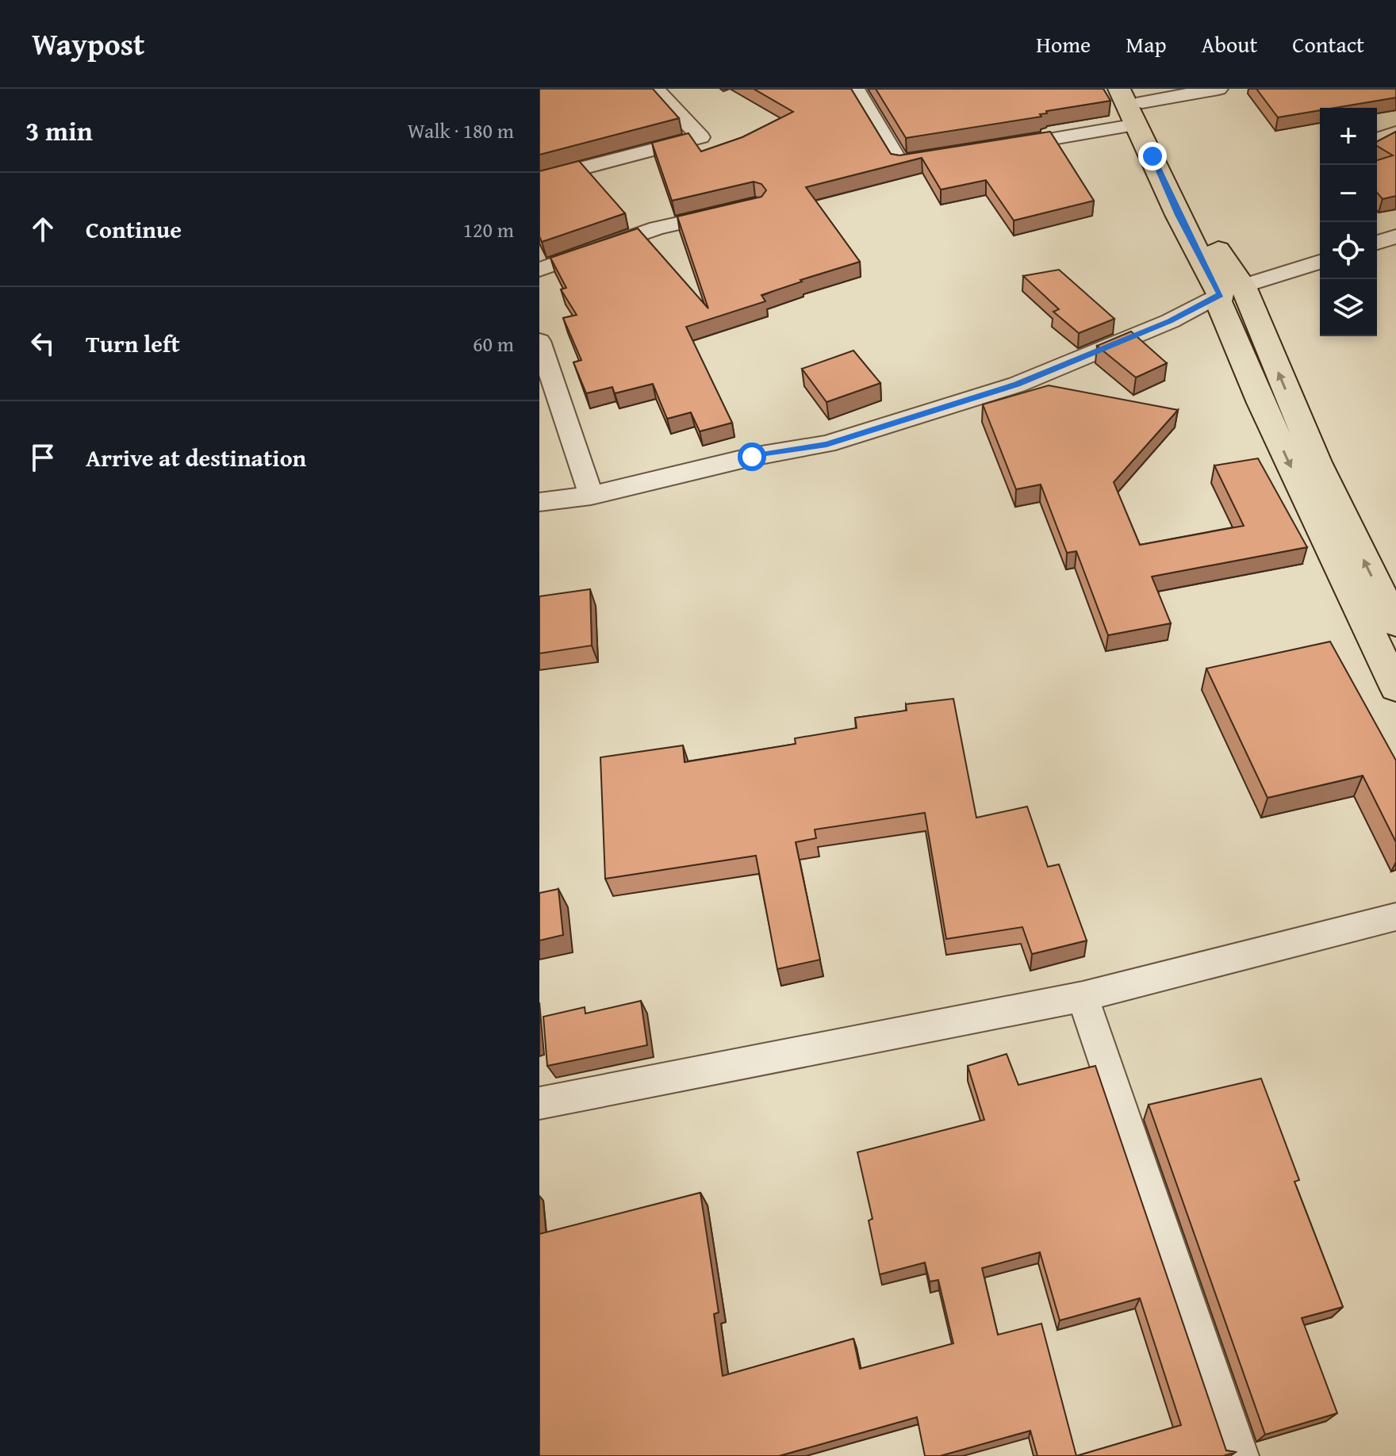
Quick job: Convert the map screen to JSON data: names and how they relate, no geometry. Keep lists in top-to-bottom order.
{
  "page": {
    "header": "Waypost",
    "nav": [
      "Home",
      "Map",
      "About",
      "Contact"
    ],
    "heading": ["3 min", "Walk · 180 m"],
    "map_buttons": ["+", "−"],
    "list": [
      ["Continue", "120 m"],
      ["Turn left", "60 m"],
      "Arrive at destination"
    ]
  }
}
